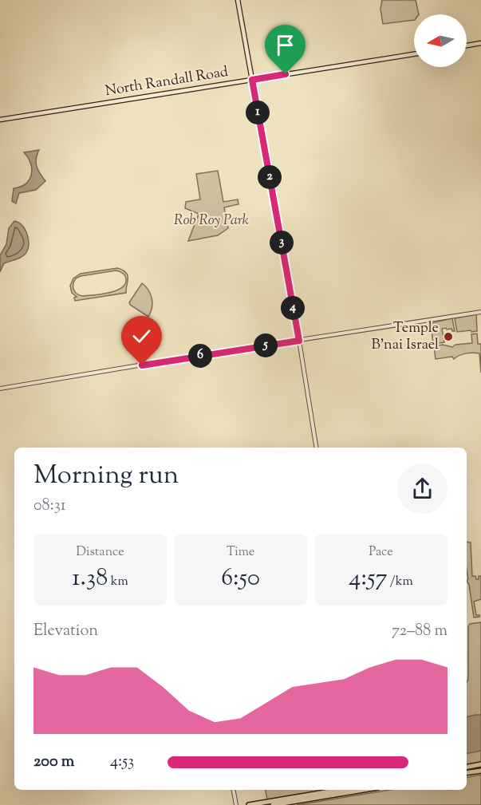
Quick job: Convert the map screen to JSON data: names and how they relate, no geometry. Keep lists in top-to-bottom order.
{
  "streets": {
    "main road": ["North Randall Road"]
  },
  "parks": ["Rob Roy Park"],
  "places": ["Temple B'nai Israel"],
  "north": "left",
  "page": {
    "pins": [
      "1",
      "2",
      "3",
      "4",
      "5",
      "6"
    ],
    "heading": ["Morning run", "08:31"],
    "stats": [
      ["Distance", "1.38 km"],
      ["Time", "6:50"],
      ["Pace", "4:57 /km"]
    ],
    "chart": ["Elevation", "72–88 m"],
    "list": [
      {
        "name": "200 m",
        "note": "4:53"
      }
    ]
  }
}
